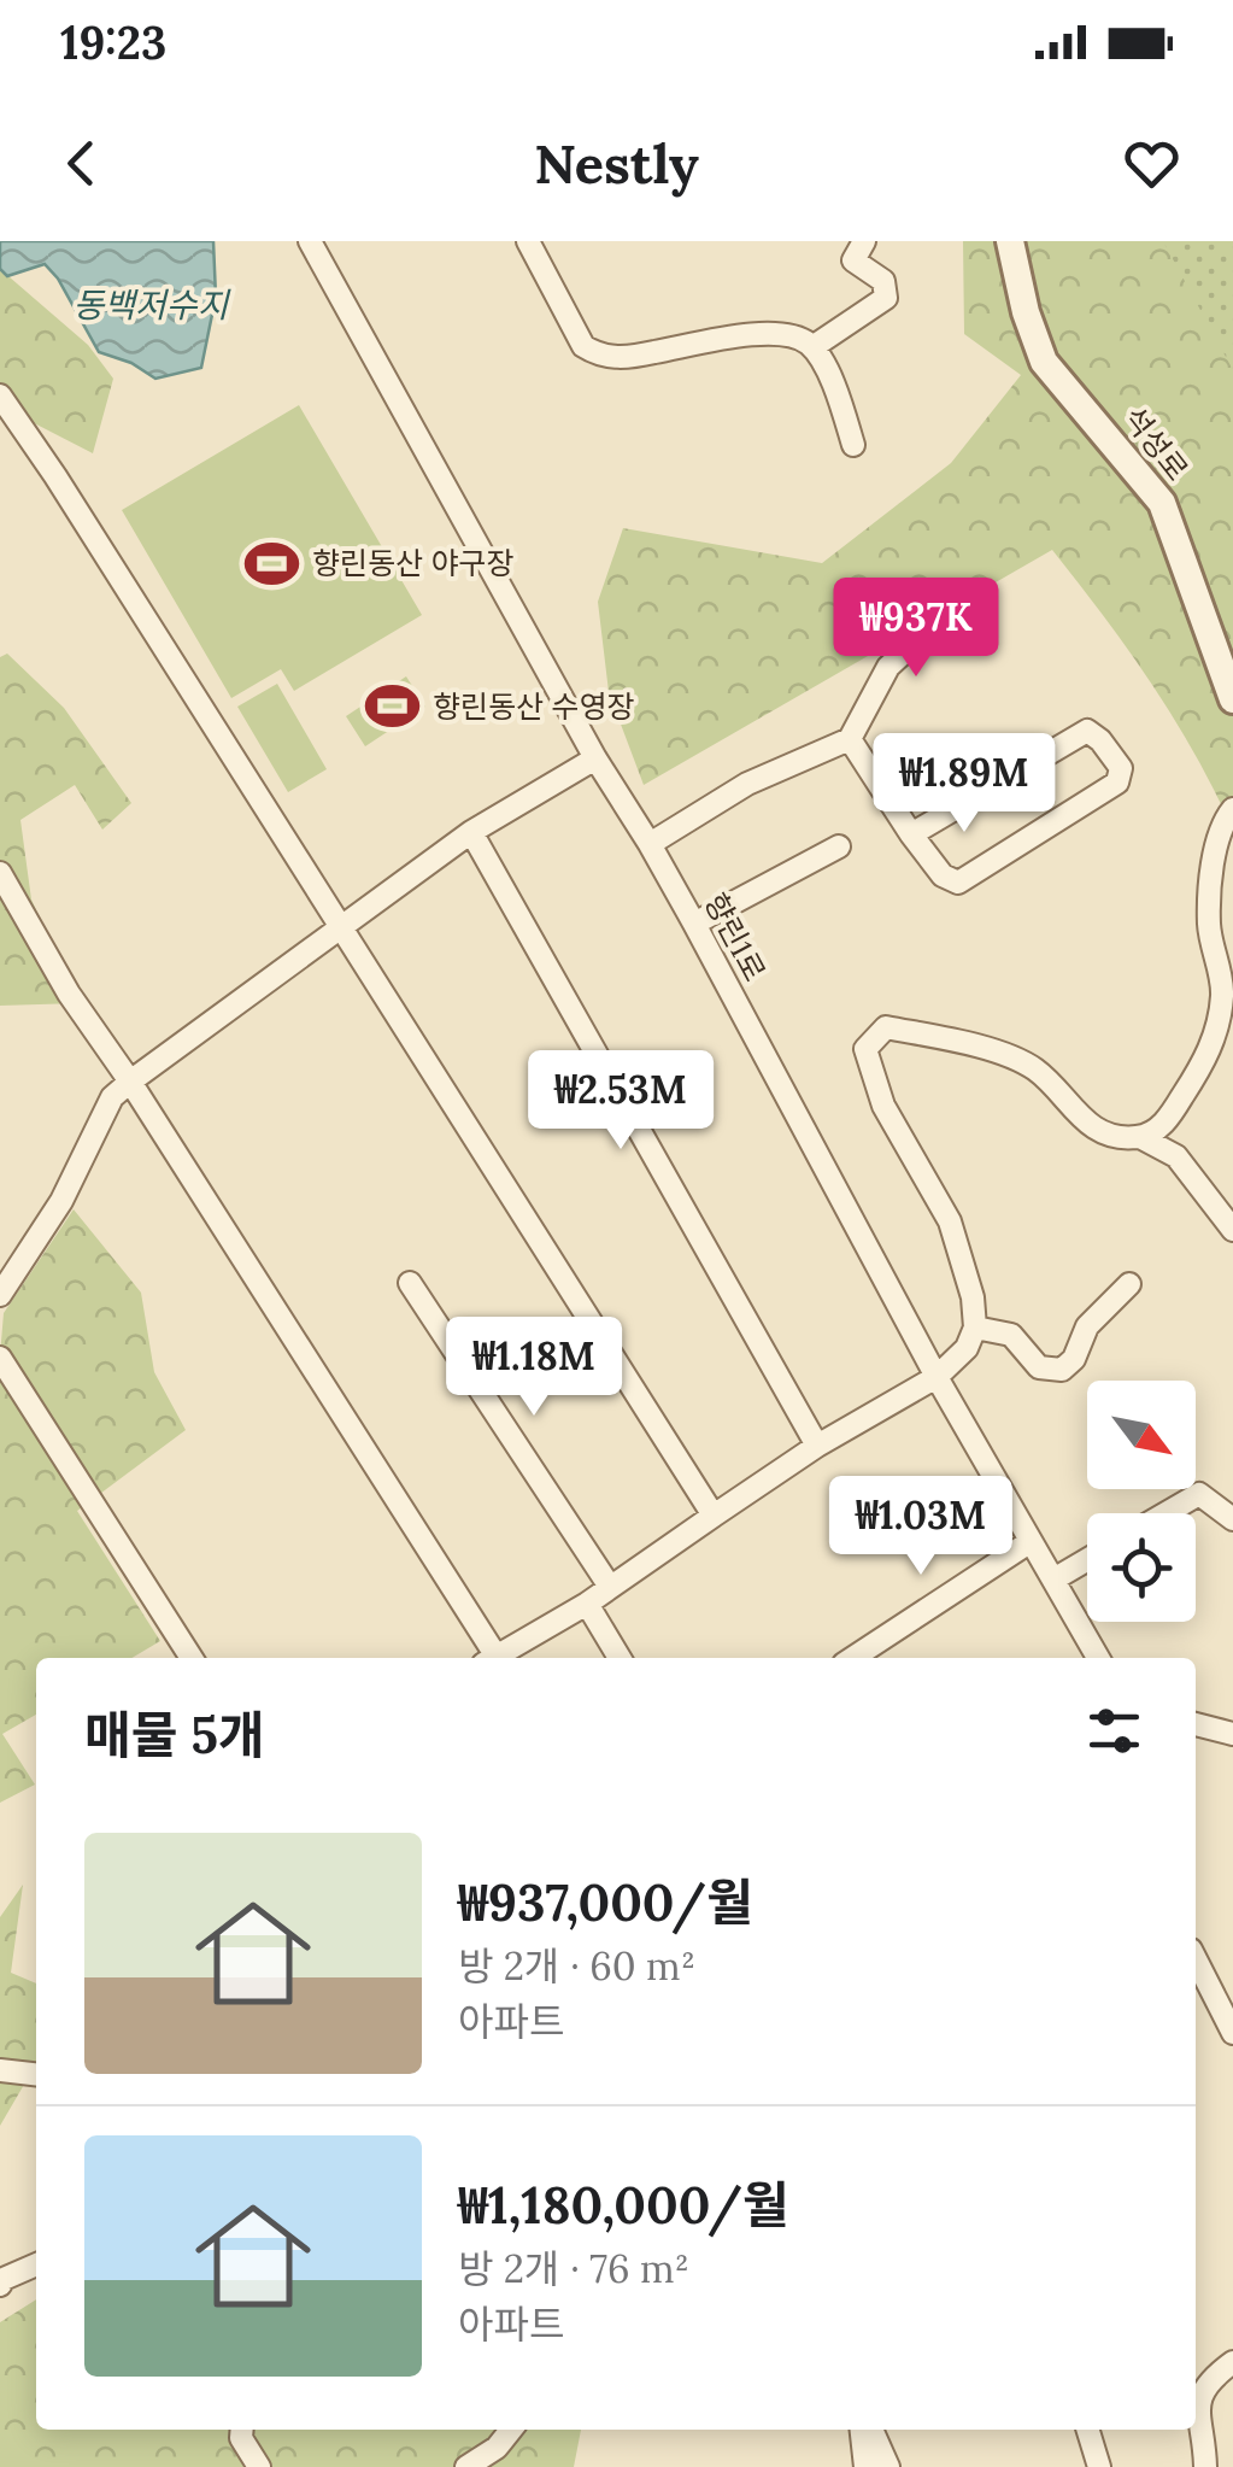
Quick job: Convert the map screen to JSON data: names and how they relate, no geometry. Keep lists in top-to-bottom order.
{
  "streets": {
    "street": ["석성로", "향린1로"]
  },
  "water": ["동백저수지"],
  "places": {
    "sports": ["향린동산 야구장", "향린동산 수영장"]
  },
  "north": "bottom right",
  "page": {
    "status": "19:23",
    "header": "Nestly",
    "price": [
      "₩937K",
      "₩1.89M",
      "₩2.53M",
      "₩1.18M",
      "₩1.03M"
    ],
    "heading": "매물 5개",
    "list": [
      {
        "name": "₩937,000/월",
        "note": "방 2개 · 60 m² · 아파트"
      },
      {
        "name": "₩1,180,000/월",
        "note": "방 2개 · 76 m² · 아파트"
      }
    ]
  }
}
